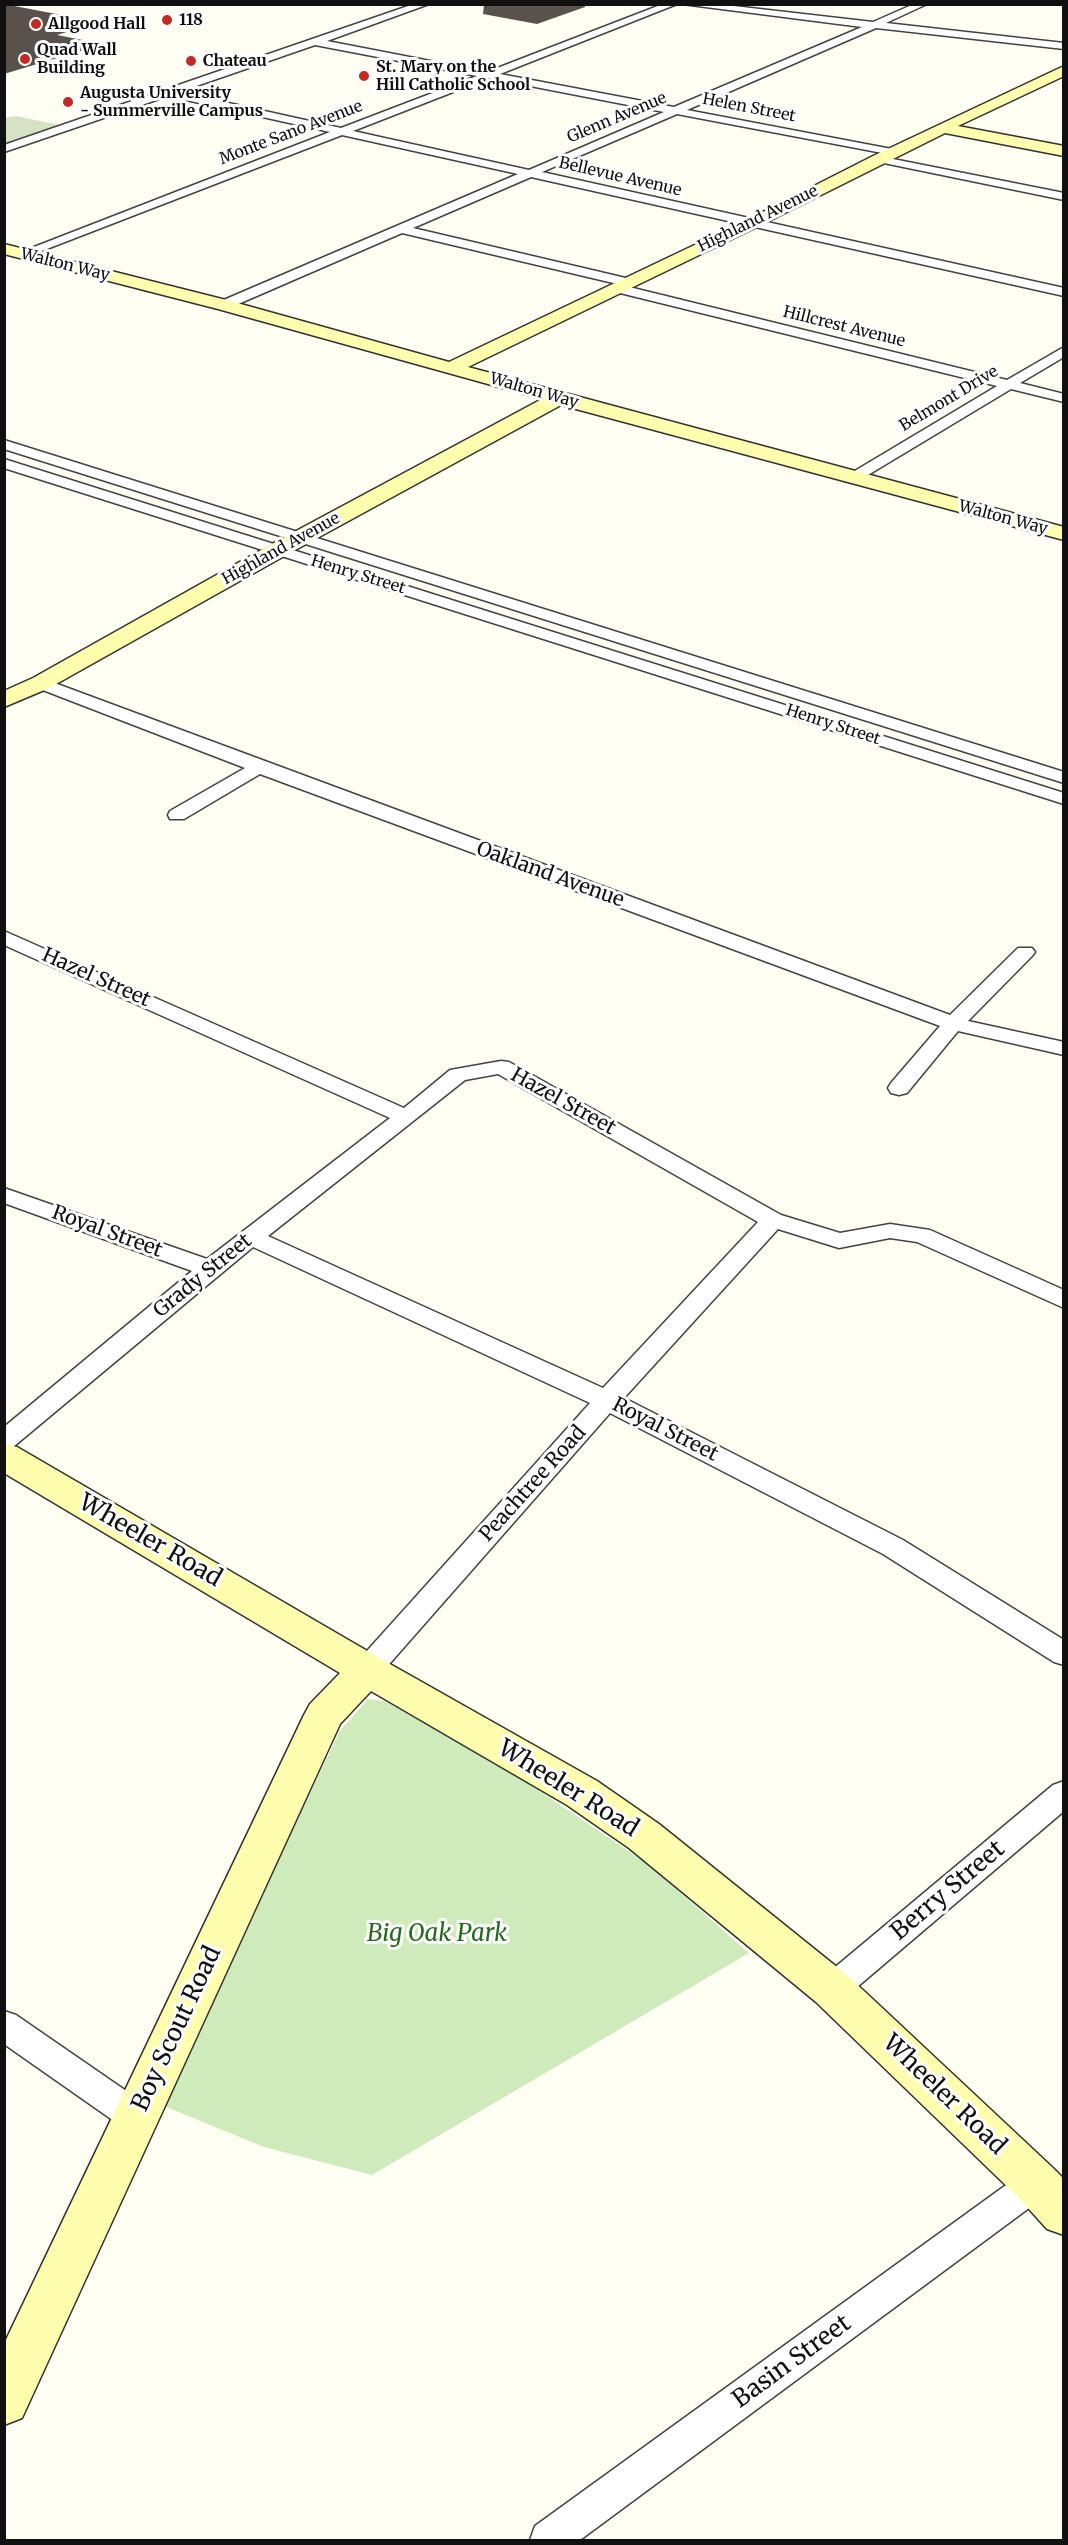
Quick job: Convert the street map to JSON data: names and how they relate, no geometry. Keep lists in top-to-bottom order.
{
  "streets": {
    "main road": [
      "Highland Avenue",
      "Walton Way",
      "Wheeler Road",
      "Boy Scout Road"
    ],
    "street": [
      "Helen Street",
      "Glenn Avenue",
      "Monte Sano Avenue",
      "Bellevue Avenue",
      "Hillcrest Avenue",
      "Belmont Drive",
      "Henry Street",
      "Oakland Avenue",
      "Hazel Street",
      "Royal Street",
      "Grady Street",
      "Peachtree Road",
      "Berry Street",
      "Basin Street"
    ]
  },
  "crossings": [
    ["Helen Street", "Glenn Avenue"],
    ["Helen Street", "Monte Sano Avenue"],
    ["Helen Street", "Highland Avenue"],
    ["Glenn Avenue", "Bellevue Avenue"],
    ["Glenn Avenue", "Walton Way"],
    ["Glenn Avenue", "Hillcrest Avenue"],
    ["Monte Sano Avenue", "Bellevue Avenue"],
    ["Monte Sano Avenue", "Walton Way"],
    ["Bellevue Avenue", "Highland Avenue"],
    ["Highland Avenue", "Walton Way"],
    ["Highland Avenue", "Hillcrest Avenue"],
    ["Highland Avenue", "Henry Street"],
    ["Highland Avenue", "Oakland Avenue"],
    ["Walton Way", "Belmont Drive"],
    ["Hillcrest Avenue", "Belmont Drive"],
    ["Hazel Street", "Grady Street"],
    ["Hazel Street", "Peachtree Road"],
    ["Royal Street", "Grady Street"],
    ["Royal Street", "Peachtree Road"],
    ["Peachtree Road", "Wheeler Road"],
    ["Peachtree Road", "Boy Scout Road"],
    ["Wheeler Road", "Berry Street"],
    ["Wheeler Road", "Boy Scout Road"],
    ["Wheeler Road", "Basin Street"]
  ],
  "parks": ["Big Oak Park"],
  "places": [
    "118",
    "Allgood Hall",
    "Quad Wall Building",
    "Chateau",
    "St. Mary on the Hill Catholic School",
    "Augusta University - Summerville Campus"
  ]
}
